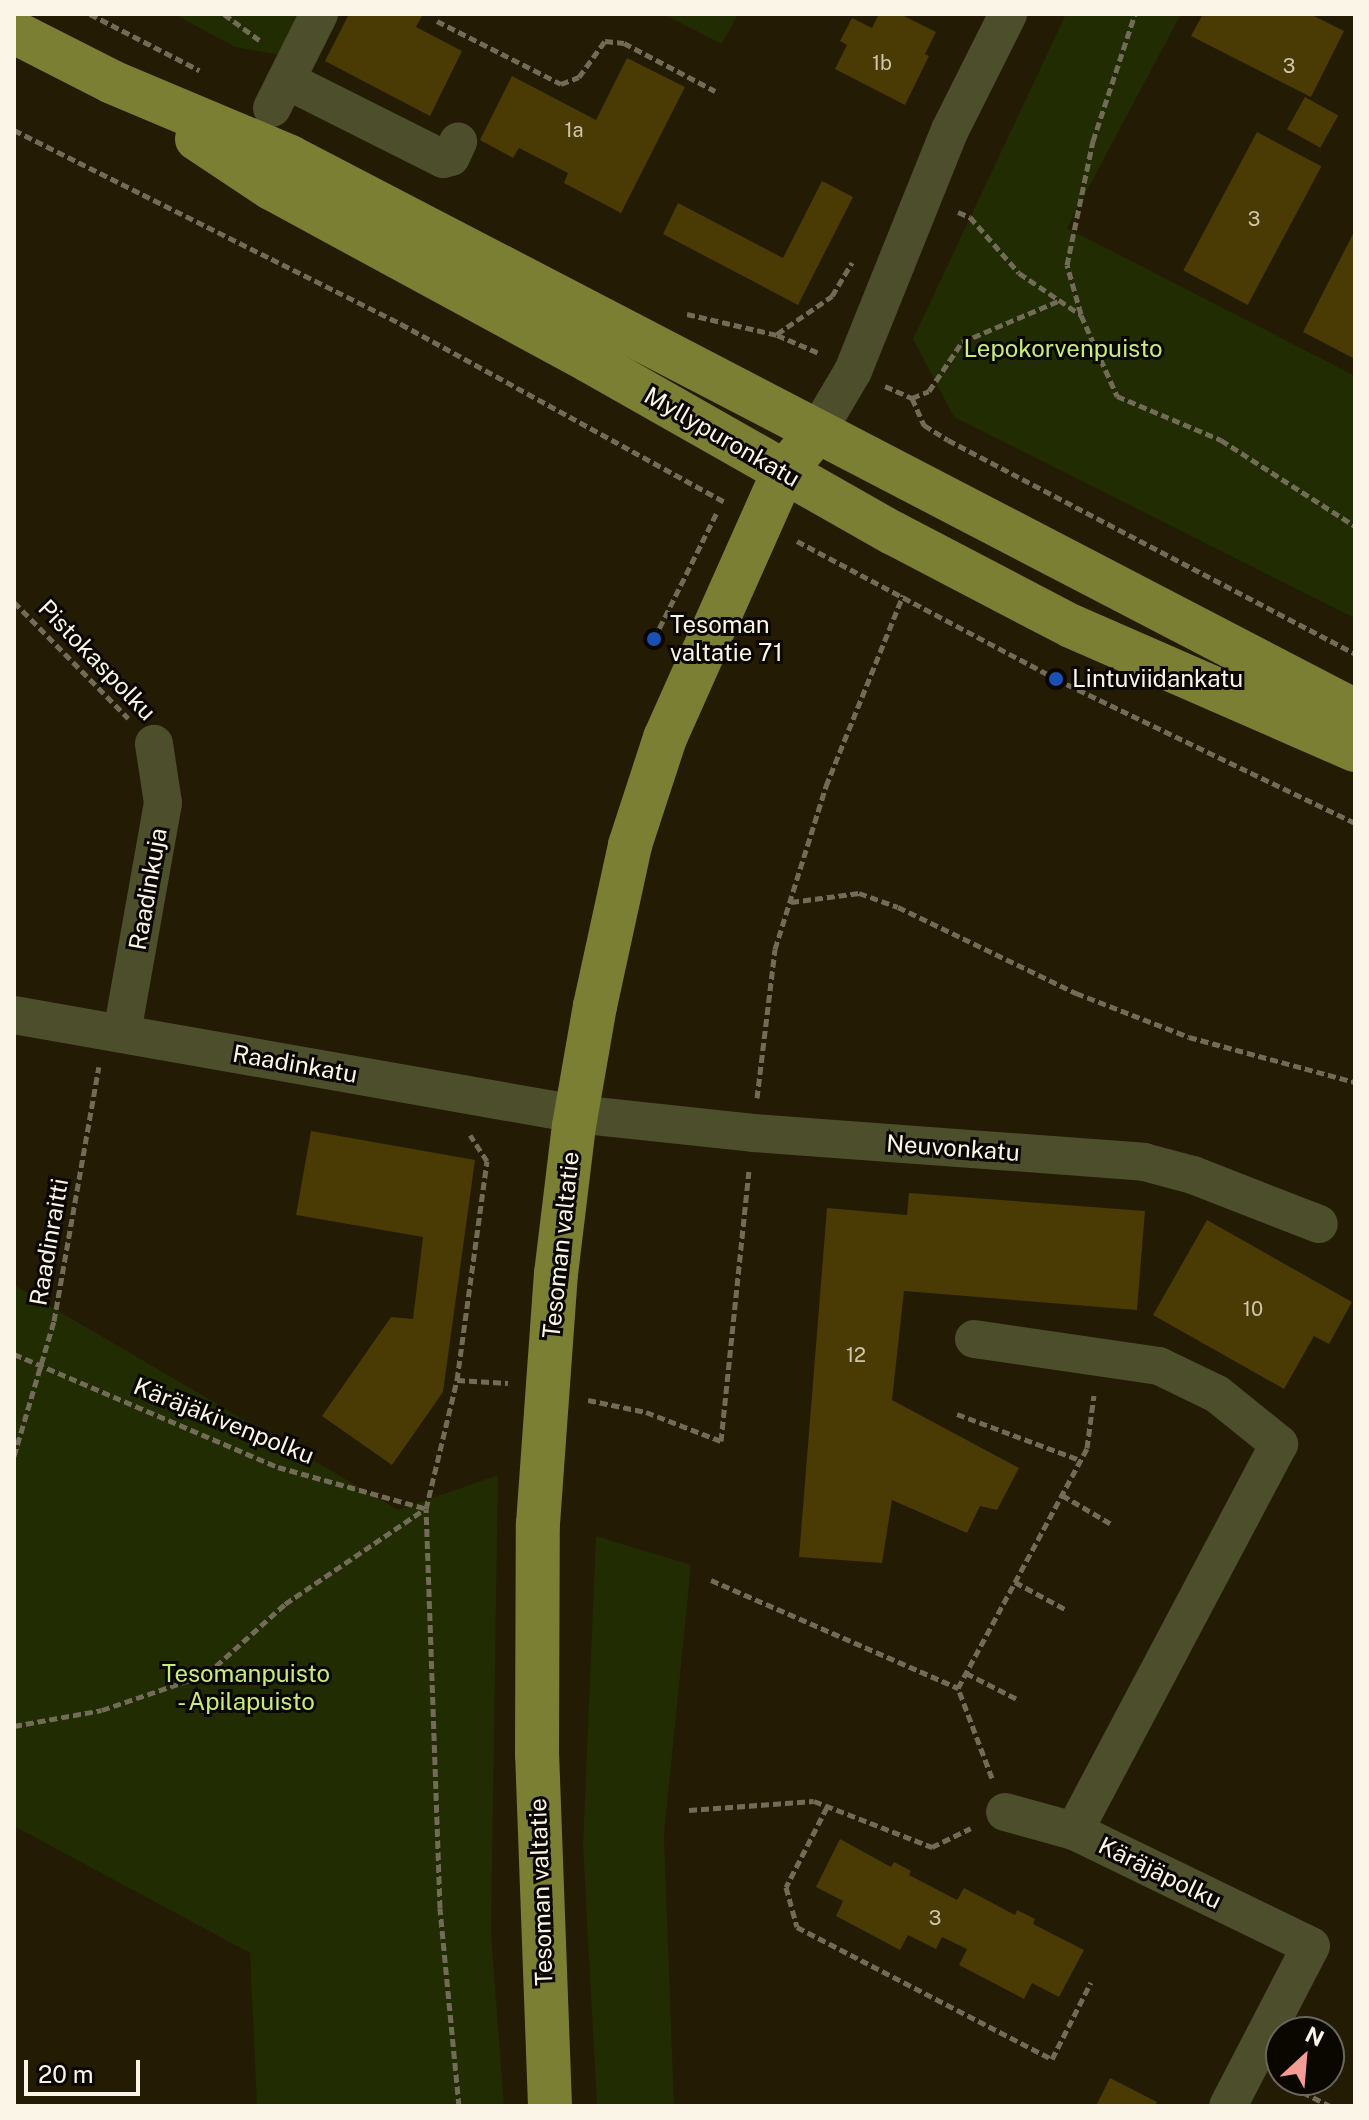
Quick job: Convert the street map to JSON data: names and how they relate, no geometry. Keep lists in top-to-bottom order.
{
  "streets": {
    "main road": ["Myllypuronkatu", "Tesoman valtatie"],
    "street": [
      "Raadinkuja",
      "Raadinkatu",
      "Neuvonkatu",
      "Käräjäpolku"
    ],
    "path": ["Pistokaspolku", "Raadinraitti", "Käräjäkivenpolku"]
  },
  "crossings": [
    ["Myllypuronkatu", "Tesoman valtatie"],
    ["Pistokaspolku", "Raadinkuja"],
    ["Raadinkuja", "Raadinkatu"],
    ["Raadinkuja", "Raadinraitti"],
    ["Raadinkatu", "Neuvonkatu"],
    ["Raadinkatu", "Raadinraitti"],
    ["Raadinkatu", "Tesoman valtatie"],
    ["Neuvonkatu", "Tesoman valtatie"],
    ["Raadinraitti", "Käräjäkivenpolku"]
  ],
  "parks": ["Lepokorvenpuisto", "Tesomanpuisto - Apilapuisto"],
  "places": ["Tesoman valtatie 71", "Lintuviidankatu"],
  "house_numbers": [
    "1b",
    "3",
    "1a",
    "3",
    "10",
    "12",
    "3"
  ],
  "scale_bar": "20 m",
  "north": "top right"
}
